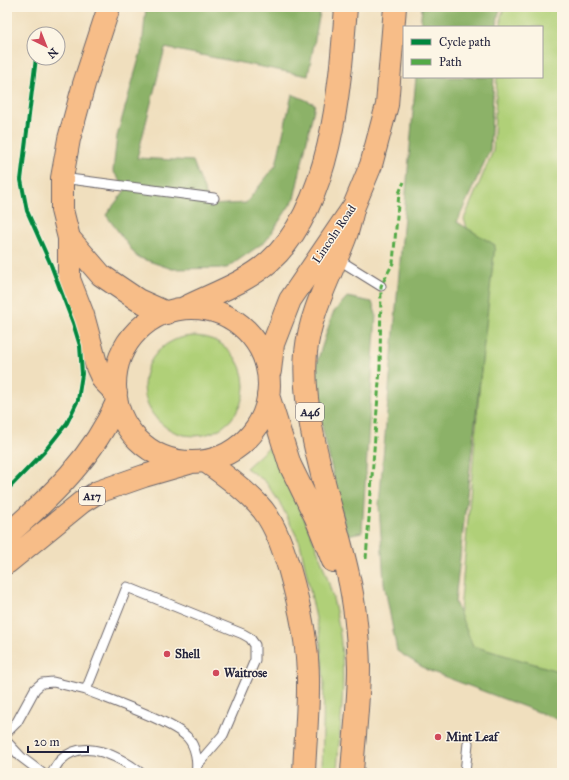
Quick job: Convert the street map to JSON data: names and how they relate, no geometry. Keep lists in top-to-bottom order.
{
  "streets": {
    "highway": ["Lincoln Road", "A46", "A17"]
  },
  "crossings": [
    ["Lincoln Road", "A46"]
  ],
  "places": ["Shell", "Waitrose", "Mint Leaf"],
  "legend": ["Cycle path", "Path"],
  "scale_bar": "20 m",
  "north": "bottom right"
}
